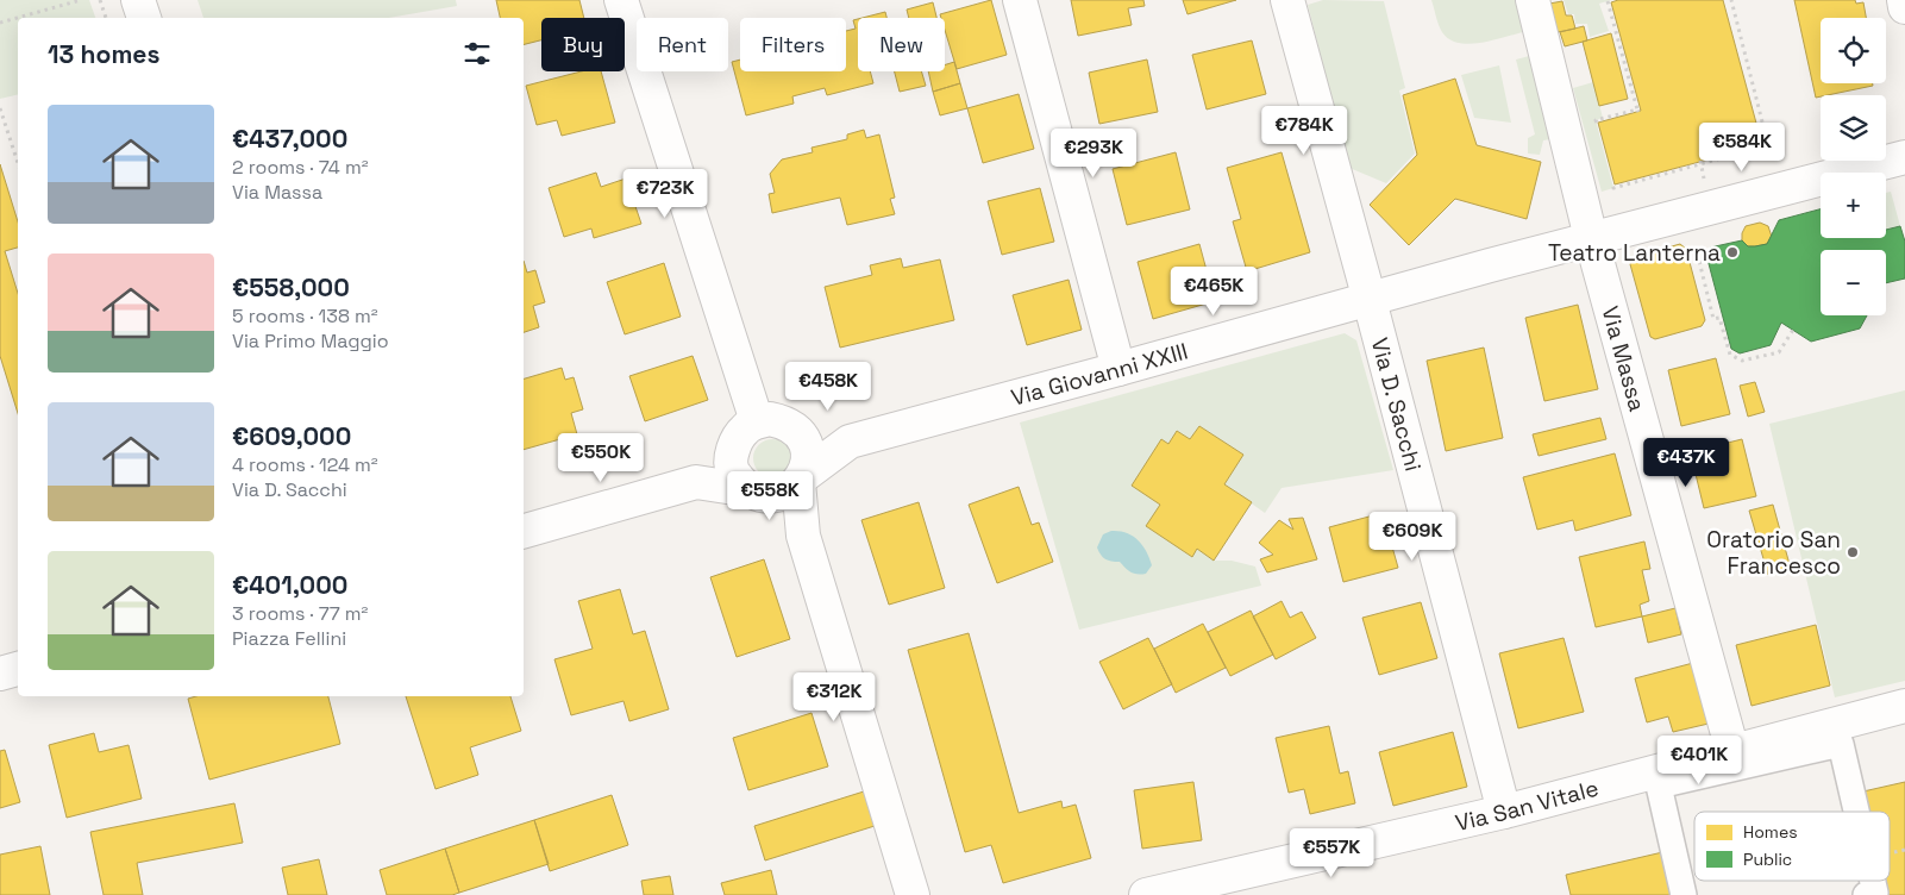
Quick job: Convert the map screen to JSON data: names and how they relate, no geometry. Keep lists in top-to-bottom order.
{
  "streets": {
    "street": [
      "Via Massa",
      "Via Giovanni XXIII",
      "Via D. Sacchi",
      "Via San Vitale"
    ]
  },
  "crossings": [
    ["Via Massa", "Via Giovanni XXIII"],
    ["Via Massa", "Via San Vitale"],
    ["Via Giovanni XXIII", "Via D. Sacchi"],
    ["Via D. Sacchi", "Via San Vitale"]
  ],
  "places": ["Teatro Lanterna", "Oratorio San Francesco"],
  "legend": ["Homes", "Public"],
  "page": {
    "map_buttons": ["+", "−"],
    "chip": [
      "Buy",
      "Rent",
      "Filters",
      "New"
    ],
    "heading": "13 homes",
    "list": [
      {
        "name": "€437,000",
        "note": "2 rooms · 74 m² · Via Massa"
      },
      {
        "name": "€558,000",
        "note": "5 rooms · 138 m² · Via Primo Maggio"
      },
      {
        "name": "€609,000",
        "note": "4 rooms · 124 m² · Via D. Sacchi"
      },
      {
        "name": "€401,000",
        "note": "3 rooms · 77 m² · Piazza Fellini"
      }
    ],
    "price": [
      "€784K",
      "€584K",
      "€293K",
      "€723K",
      "€465K",
      "€458K",
      "€550K",
      "€437K",
      "€558K",
      "€609K",
      "€312K",
      "€401K",
      "€557K"
    ]
  }
}
